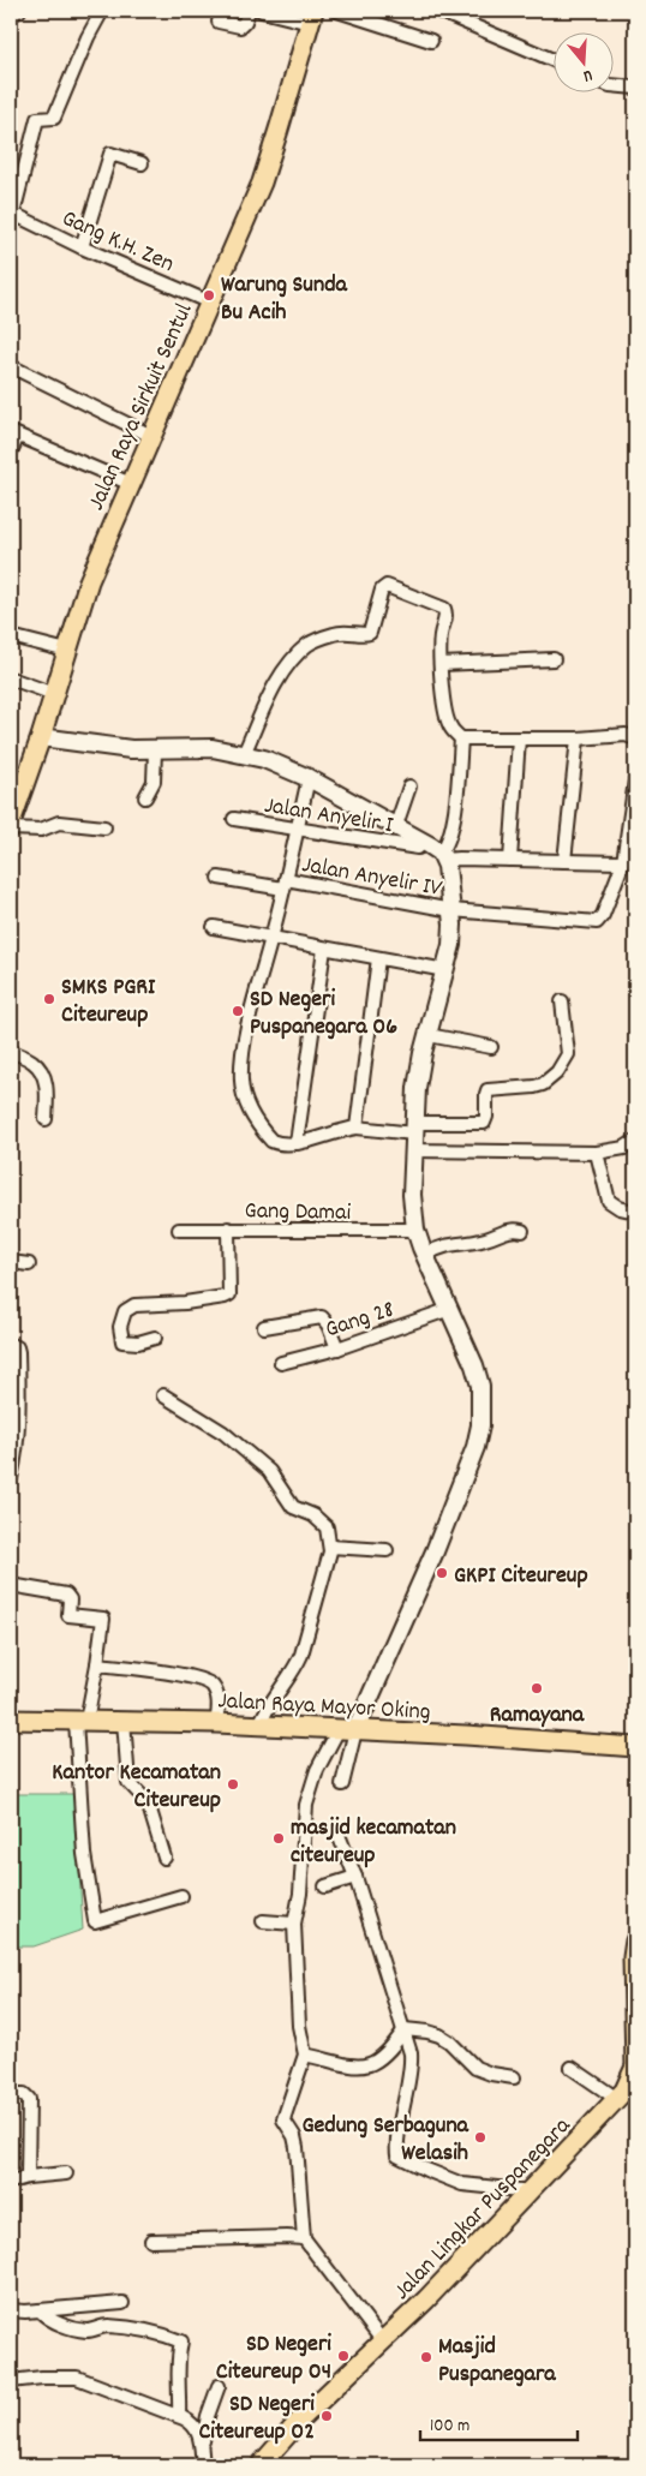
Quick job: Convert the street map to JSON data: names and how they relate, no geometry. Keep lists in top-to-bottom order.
{
  "streets": {
    "main road": ["Jalan Raya Sirkuit Sentul", "Jalan Raya Mayor Oking", "Jalan Lingkar Puspanegara"],
    "street": [
      "Gang K.H. Zen",
      "Jalan Anyelir I",
      "Jalan Anyelir IV",
      "Gang Damai",
      "Gang 28"
    ]
  },
  "crossings": [
    ["Gang K.H. Zen", "Jalan Raya Sirkuit Sentul"]
  ],
  "places": [
    "Warung Sunda Bu Acih",
    "SMKS PGRI Citeureup",
    "SD Negeri Puspanegara 06",
    "GKPI Citeureup",
    "Ramayana",
    "Kantor Kecamatan Citeureup",
    "masjid kecamatan citeureup",
    "Gedung Serbaguna Welasih",
    "SD Negeri Citeureup 04",
    "Masjid Puspanegara",
    "SD Negeri Citeureup 02"
  ],
  "scale_bar": "100 m",
  "north": "bottom"
}
